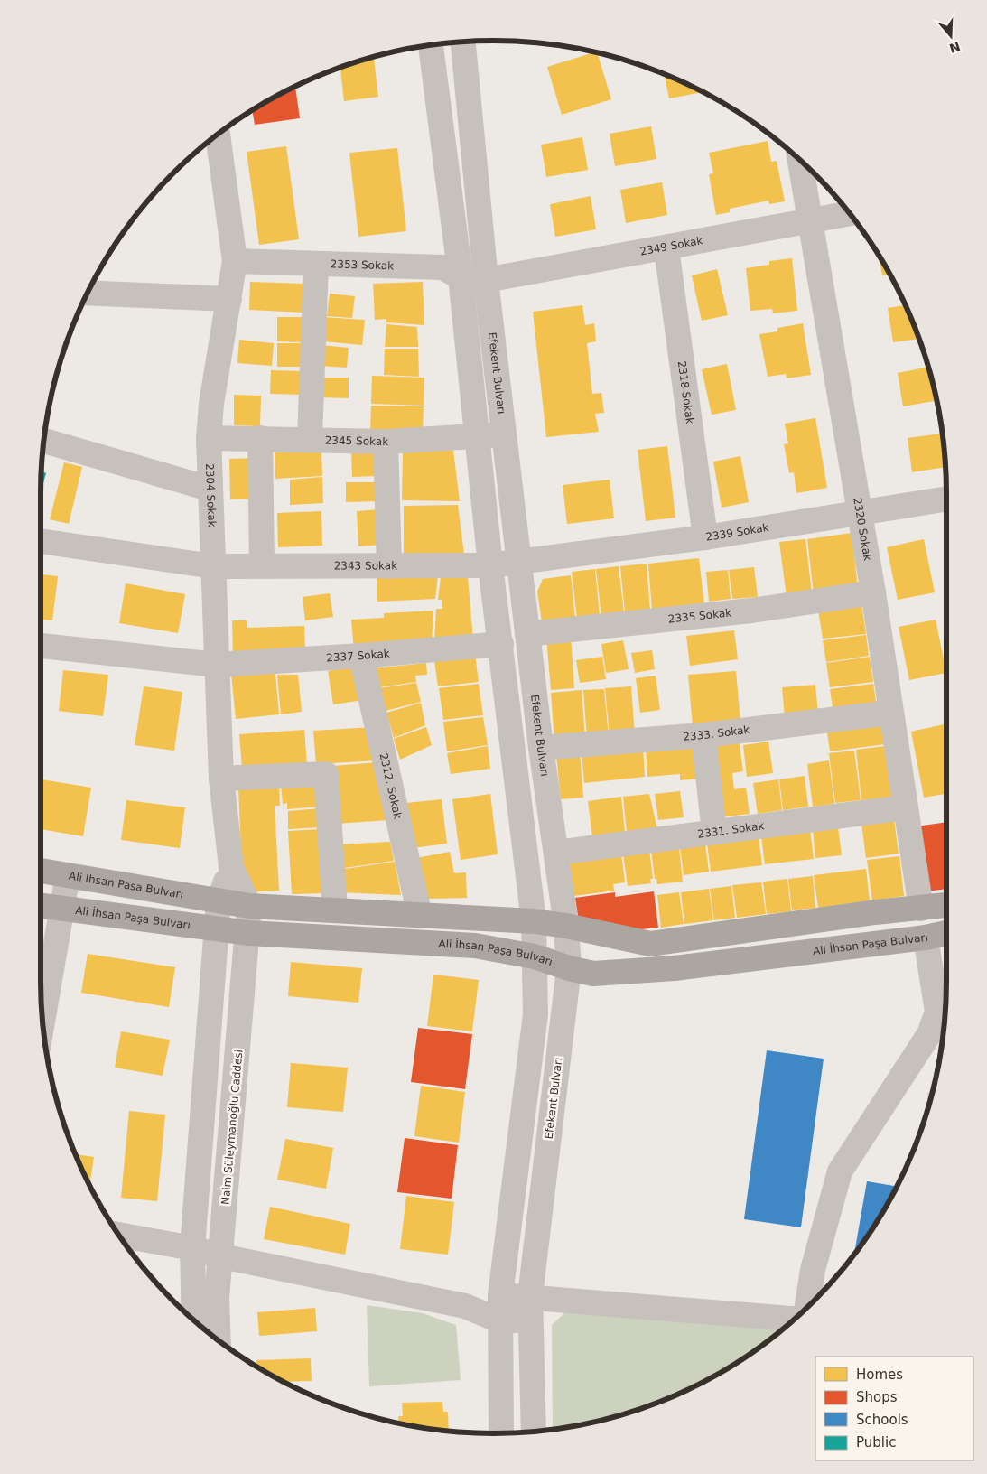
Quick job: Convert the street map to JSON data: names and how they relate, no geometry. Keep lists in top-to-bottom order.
{
  "streets": {
    "main road": ["Ali Ihsan Pasa Bulvarı", "Ali İhsan Paşa Bulvarı"],
    "street": [
      "2349 Sokak",
      "2353 Sokak",
      "Efekent Bulvarı",
      "2318 Sokak",
      "2345 Sokak",
      "2304 Sokak",
      "2320 Sokak",
      "2339 Sokak",
      "2343 Sokak",
      "2335 Sokak",
      "2337 Sokak",
      "2333. Sokak",
      "2312. Sokak",
      "2331. Sokak",
      "Naim Süleymanoğlu Caddesi"
    ]
  },
  "crossings": [
    ["2349 Sokak", "2353 Sokak"],
    ["2349 Sokak", "Efekent Bulvarı"],
    ["2349 Sokak", "2318 Sokak"],
    ["2349 Sokak", "2320 Sokak"],
    ["2353 Sokak", "Efekent Bulvarı"],
    ["2353 Sokak", "2304 Sokak"],
    ["Efekent Bulvarı", "2345 Sokak"],
    ["Efekent Bulvarı", "2339 Sokak"],
    ["Efekent Bulvarı", "2343 Sokak"],
    ["Efekent Bulvarı", "2335 Sokak"],
    ["Efekent Bulvarı", "2333. Sokak"],
    ["Efekent Bulvarı", "2331. Sokak"],
    ["Efekent Bulvarı", "Ali İhsan Paşa Bulvarı"],
    ["2318 Sokak", "2339 Sokak"],
    ["2345 Sokak", "2304 Sokak"],
    ["2304 Sokak", "2343 Sokak"],
    ["2304 Sokak", "2337 Sokak"],
    ["2320 Sokak", "2339 Sokak"],
    ["2320 Sokak", "2335 Sokak"],
    ["2320 Sokak", "2333. Sokak"],
    ["2320 Sokak", "2331. Sokak"],
    ["2339 Sokak", "2343 Sokak"],
    ["2337 Sokak", "2312. Sokak"],
    ["Ali İhsan Paşa Bulvarı", "Naim Süleymanoğlu Caddesi"]
  ],
  "legend": [
    "Homes",
    "Shops",
    "Schools",
    "Public"
  ],
  "north": "bottom"
}
